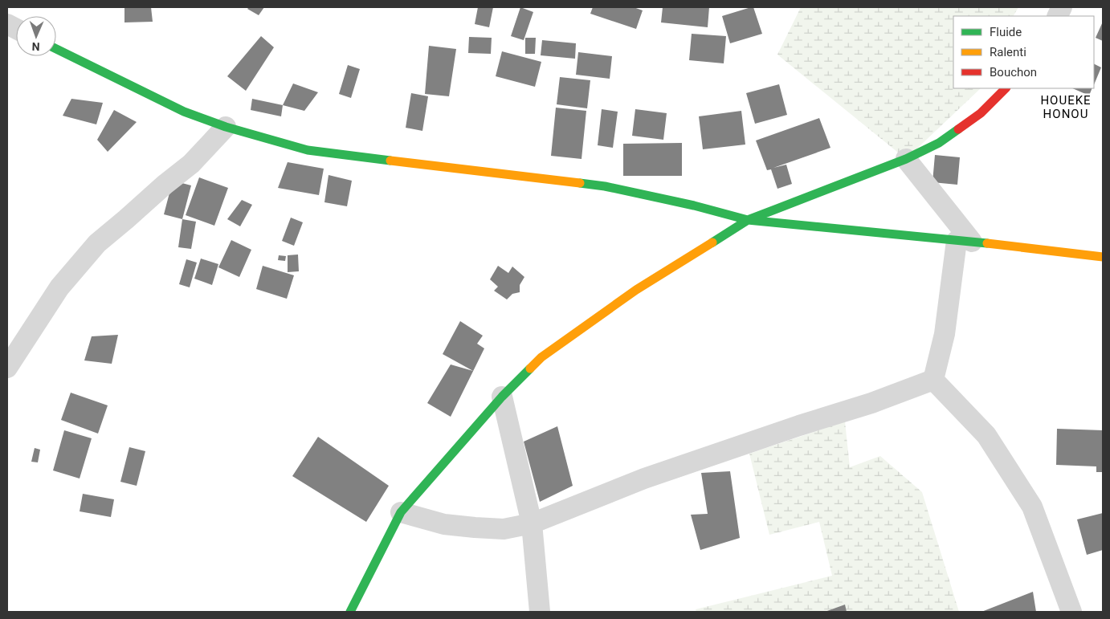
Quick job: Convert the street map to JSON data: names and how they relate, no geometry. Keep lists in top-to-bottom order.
{
  "districts": ["HOUEKE HONOU"],
  "legend": ["Fluide", "Ralenti", "Bouchon"],
  "north": "bottom"
}
